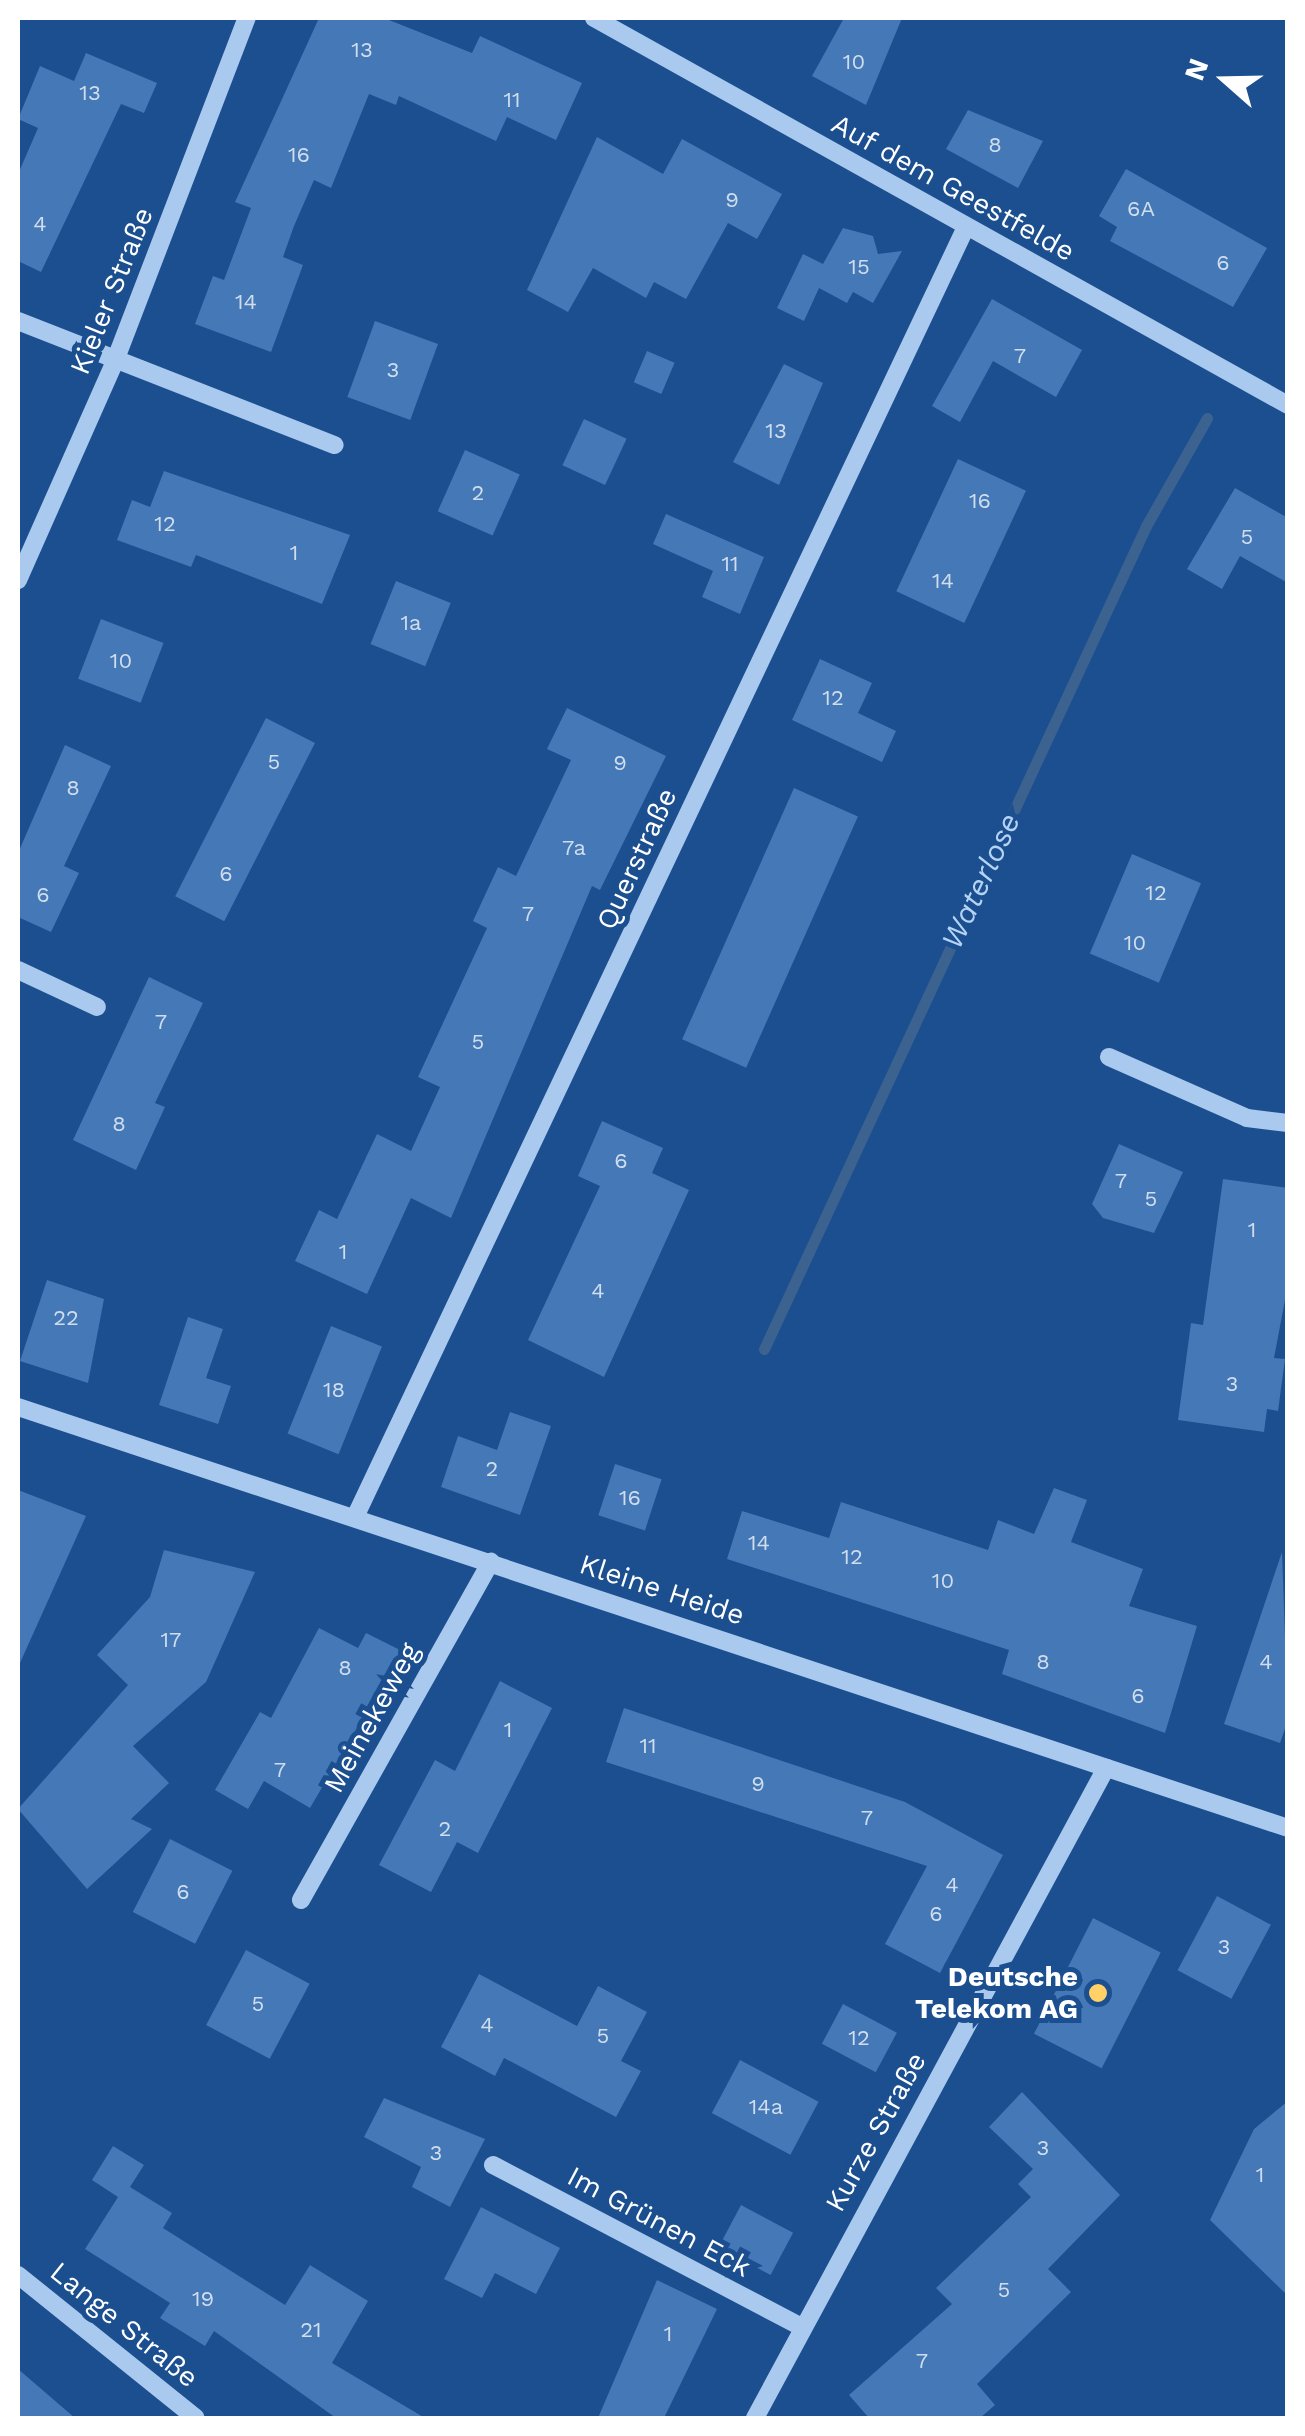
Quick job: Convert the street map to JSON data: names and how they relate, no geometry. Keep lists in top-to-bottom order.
{
  "streets": {
    "street": [
      "Auf dem Geestfelde",
      "Kieler Straße",
      "Querstraße",
      "Kleine Heide",
      "Meinekeweg",
      "Kurze Straße",
      "Im Grünen Eck",
      "Lange Straße"
    ]
  },
  "crossings": [
    ["Auf dem Geestfelde", "Querstraße"],
    ["Querstraße", "Kleine Heide"],
    ["Kleine Heide", "Meinekeweg"],
    ["Kleine Heide", "Kurze Straße"],
    ["Kurze Straße", "Im Grünen Eck"]
  ],
  "water": ["Waterlose"],
  "places": ["Deutsche Telekom AG"],
  "house_numbers": [
    "13",
    "10",
    "13",
    "11",
    "8",
    "16",
    "9",
    "6A",
    "4",
    "6",
    "15",
    "14",
    "7",
    "3",
    "13",
    "2",
    "16",
    "12",
    "5",
    "1",
    "11",
    "14",
    "1a",
    "10",
    "12",
    "5",
    "9",
    "8",
    "7a",
    "6",
    "12",
    "6",
    "7",
    "10",
    "7",
    "5",
    "8",
    "6",
    "7",
    "5",
    "1",
    "1",
    "4",
    "22",
    "3",
    "18",
    "2",
    "16",
    "14",
    "12",
    "10",
    "17",
    "8",
    "4",
    "8",
    "6",
    "1",
    "11",
    "7",
    "9",
    "7",
    "2",
    "4",
    "6",
    "6",
    "3",
    "5",
    "4",
    "5",
    "12",
    "14a",
    "3",
    "3",
    "1",
    "5",
    "19",
    "21",
    "1",
    "7"
  ],
  "north": "left"
}
